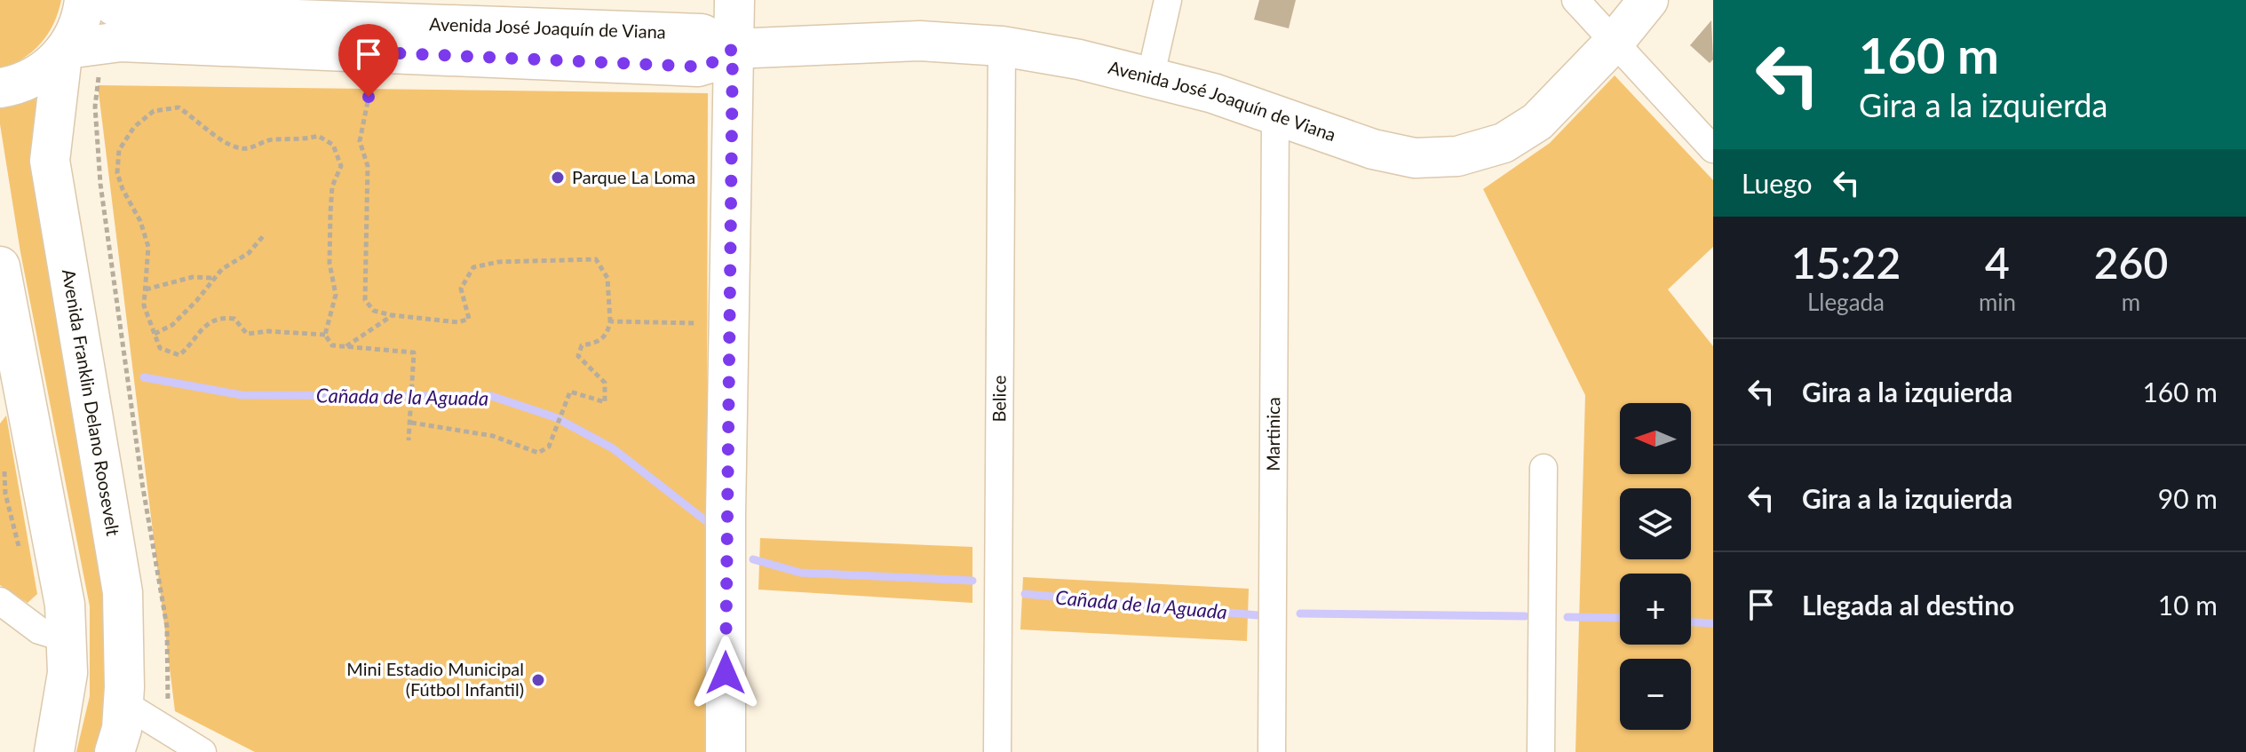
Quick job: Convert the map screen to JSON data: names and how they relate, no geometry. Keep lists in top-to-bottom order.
{
  "streets": {
    "street": [
      "Avenida José Joaquín de Viana",
      "Belice",
      "Avenida Franklin Delano Roosevelt",
      "Martinica"
    ]
  },
  "crossings": [
    ["Avenida José Joaquín de Viana", "Belice"],
    ["Avenida José Joaquín de Viana", "Avenida Franklin Delano Roosevelt"],
    ["Avenida José Joaquín de Viana", "Martinica"]
  ],
  "water": ["Cañada de la Aguada"],
  "places": ["Parque La Loma", "Mini Estadio Municipal (Fútbol Infantil)"],
  "north": "left",
  "page": {
    "turn": ["160 m", "Gira a la izquierda"],
    "then": "Luego",
    "eta": [
      "15:22",
      "Llegada",
      "4",
      "min",
      "260",
      "m"
    ],
    "list": [
      {
        "name": "Gira a la izquierda",
        "value": "160 m"
      },
      {
        "name": "Gira a la izquierda",
        "value": "90 m"
      },
      {
        "name": "Llegada al destino",
        "value": "10 m"
      }
    ],
    "map_buttons": ["+", "−"]
  }
}
